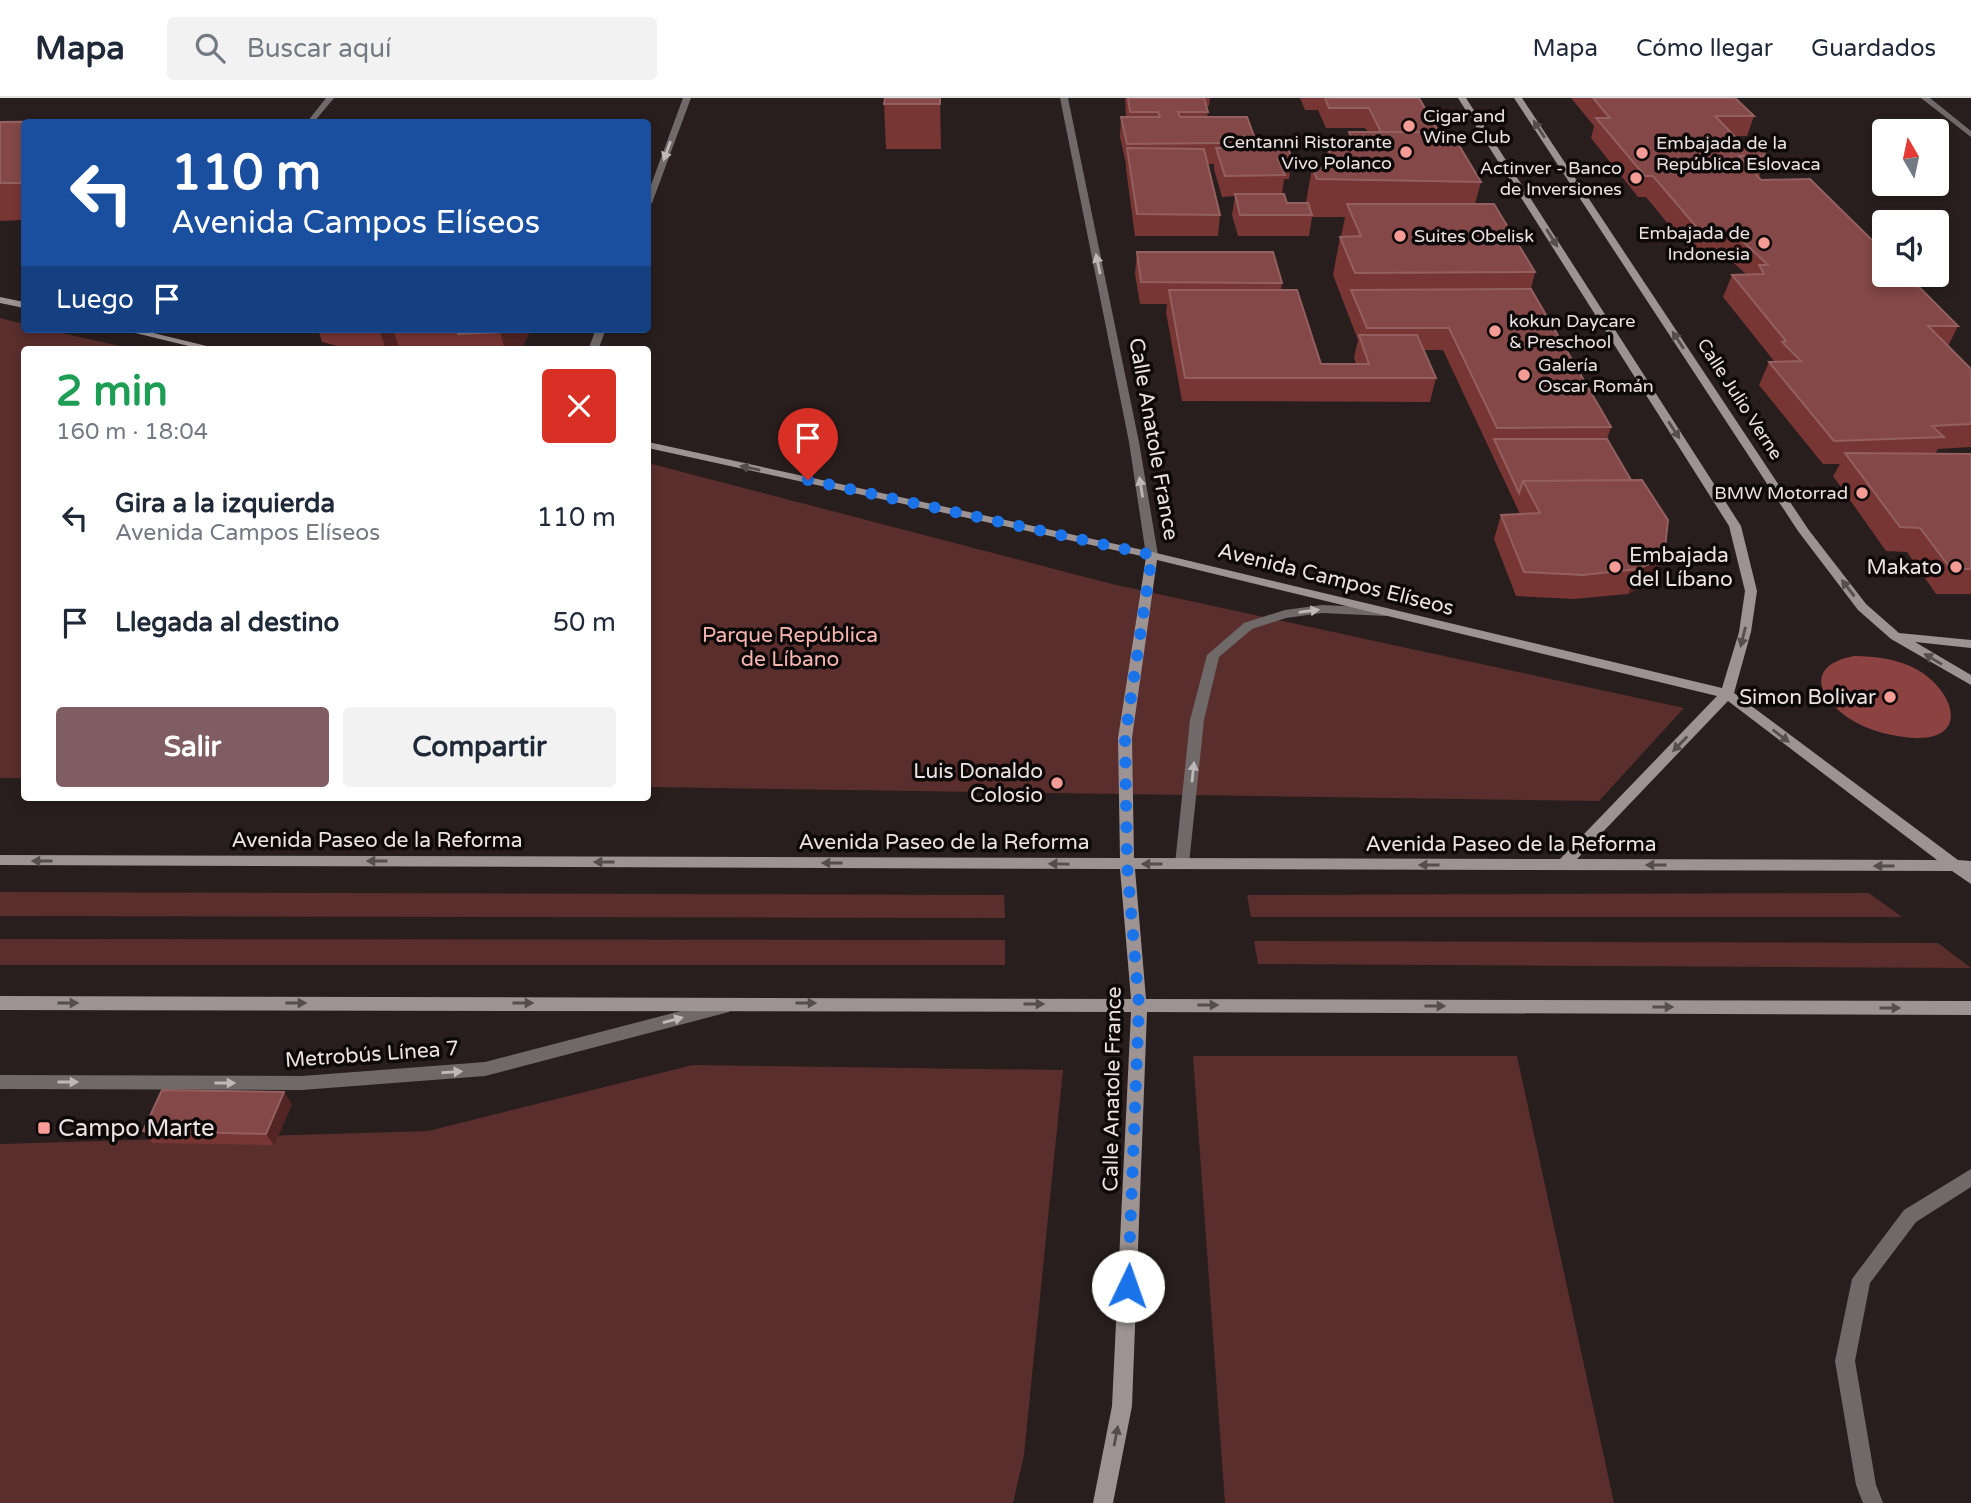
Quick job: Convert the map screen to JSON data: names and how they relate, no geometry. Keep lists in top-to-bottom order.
{
  "streets": {
    "street": [
      "Calle Julio Verne",
      "Calle Anatole France",
      "Avenida Campos Elíseos",
      "Avenida Paseo de la Reforma",
      "Metrobús Línea 7"
    ]
  },
  "crossings": [
    ["Calle Anatole France", "Avenida Campos Elíseos"],
    ["Calle Anatole France", "Avenida Paseo de la Reforma"]
  ],
  "one_way": ["Calle Anatole France", "Avenida Campos Elíseos", "Avenida Paseo de la Reforma"],
  "parks": ["Parque República de Líbano"],
  "places": {
    "other": [
      "Cigar and Wine Club",
      "Centanni Ristorante Vivo Polanco",
      "Embajada de la República Eslovaca",
      "Actinver - Banco de Inversiones",
      "Suites Obelisk",
      "Embajada de Indonesia",
      "kokun Daycare & Preschool",
      "Galería Oscar Román",
      "BMW Motorrad",
      "Embajada del Líbano",
      "Makato",
      "Simon Bolivar",
      "Luis Donaldo Colosio"
    ],
    "transit": ["Campo Marte"]
  },
  "north": "top",
  "page": {
    "header": "Mapa",
    "search": "Buscar aquí",
    "nav": ["Mapa", "Cómo llegar", "Guardados"],
    "turn": ["110 m", "Avenida Campos Elíseos"],
    "then": "Luego",
    "heading": ["2 min", "160 m · 18:04"],
    "list": [
      {
        "name": "Gira a la izquierda",
        "note": "Avenida Campos Elíseos",
        "value": "110 m"
      },
      {
        "name": "Llegada al destino",
        "value": "50 m"
      }
    ],
    "buttons": ["Salir", "Compartir"]
  }
}
